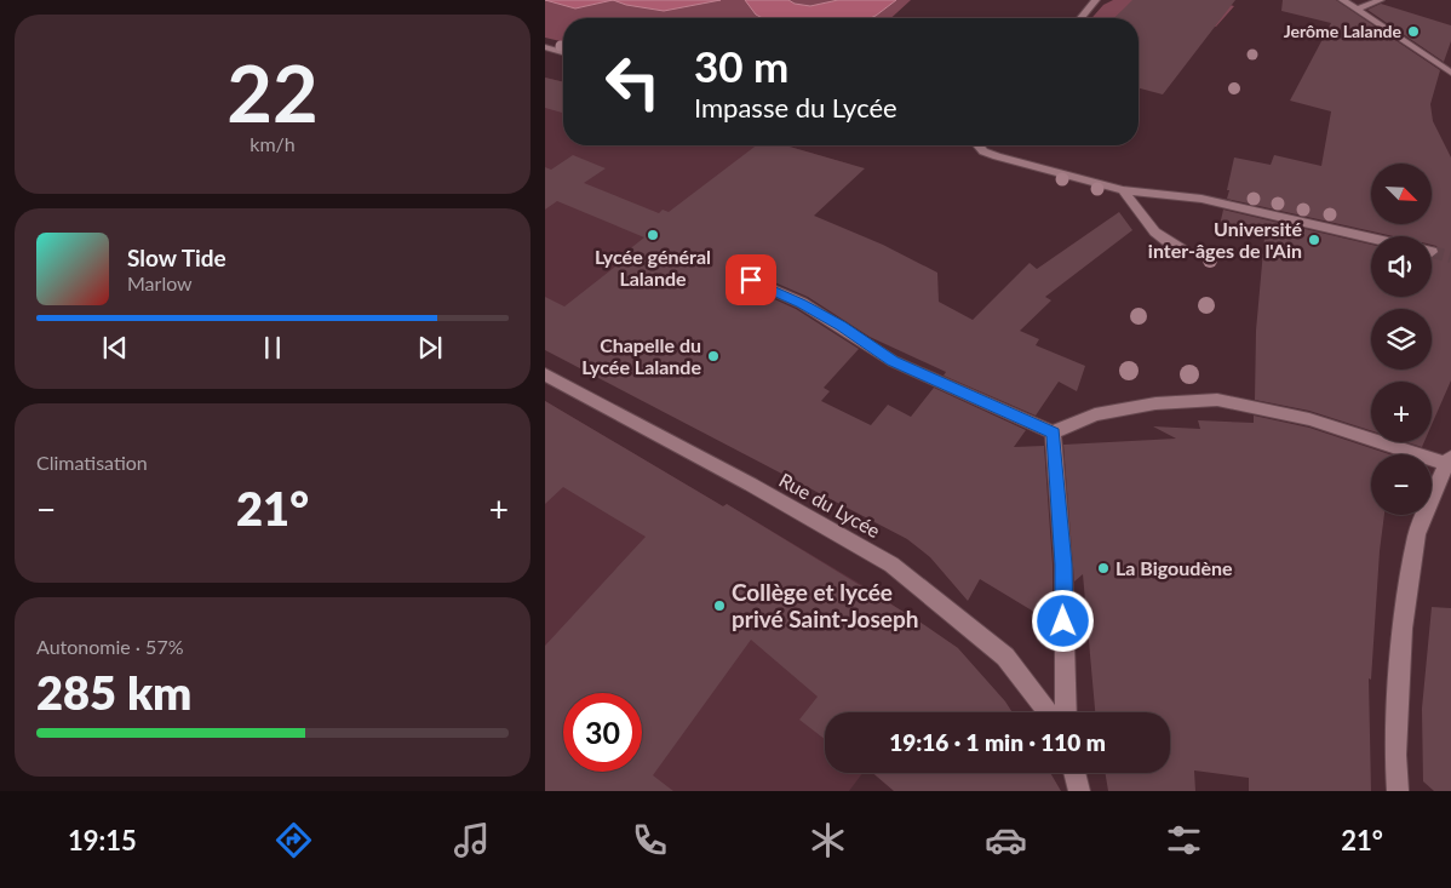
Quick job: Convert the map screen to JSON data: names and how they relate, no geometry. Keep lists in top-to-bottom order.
{
  "streets": {
    "street": ["Rue du Lycée"]
  },
  "places": [
    "Jerôme Lalande",
    "Lycée général Lalande",
    "Université inter-âges de l'Ain",
    "Chapelle du Lycée Lalande",
    "La Bigoudène",
    "Collège et lycée privé Saint-Joseph"
  ],
  "north": "bottom right",
  "page": {
    "tile": [
      ["22", "km/h"],
      "Climatisation",
      ["Autonomie · 57%", "285 km"]
    ],
    "turn": ["30 m", "Impasse du Lycée"],
    "map_buttons": ["+", "−"],
    "song": ["Slow Tide", "Marlow"],
    "heat": ["−", "21°", "+"],
    "limit": "30",
    "trip": "19:16 · 1 min · 110 m",
    "tabs": ["19:15", "21°"]
  }
}
